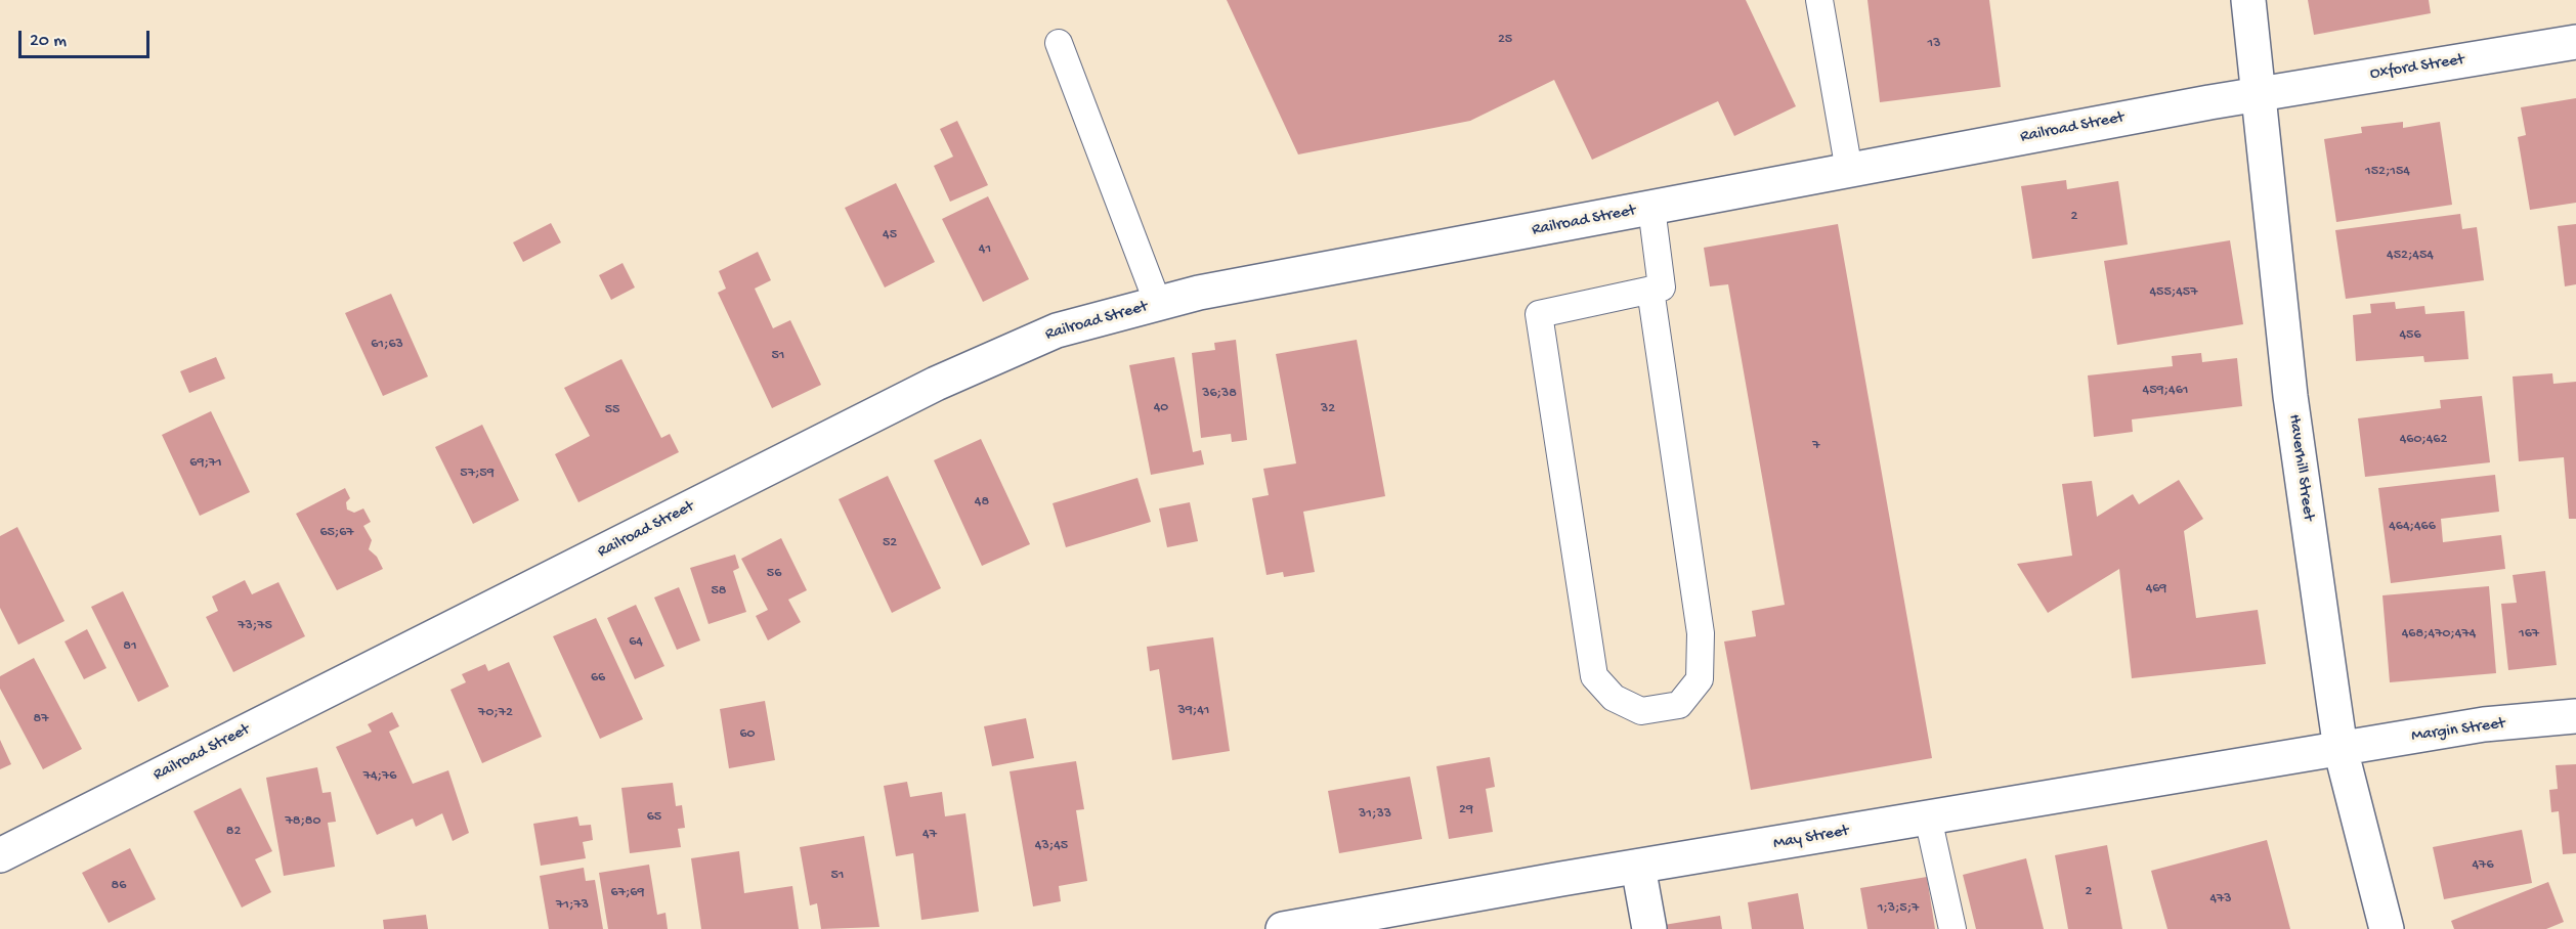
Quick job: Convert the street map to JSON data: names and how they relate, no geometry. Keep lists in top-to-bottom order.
{
  "streets": {
    "street": [
      "Oxford Street",
      "Railroad Street",
      "Haverhill Street",
      "Margin Street",
      "May Street"
    ]
  },
  "crossings": [
    ["Oxford Street", "Railroad Street"],
    ["Oxford Street", "Haverhill Street"],
    ["Railroad Street", "Haverhill Street"],
    ["Haverhill Street", "Margin Street"],
    ["Haverhill Street", "May Street"],
    ["Margin Street", "May Street"]
  ],
  "house_numbers": [
    "25",
    "13",
    "152;154",
    "2",
    "45",
    "41",
    "452;454",
    "455;457",
    "456",
    "61;63",
    "51",
    "459;461",
    "36;38",
    "40",
    "32",
    "55",
    "460;462",
    "7",
    "69;71",
    "57;59",
    "48",
    "464;466",
    "65;67",
    "52",
    "56",
    "469",
    "58",
    "73;75",
    "468;470;474",
    "167",
    "64",
    "81",
    "66",
    "39;41",
    "70;72",
    "87",
    "60",
    "74;76",
    "29",
    "31;33",
    "65",
    "78;80",
    "82",
    "47",
    "43;45",
    "476",
    "51",
    "86",
    "2",
    "67;69",
    "473",
    "71;73",
    "1;3;5;7"
  ],
  "scale_bar": "20 m"
}
